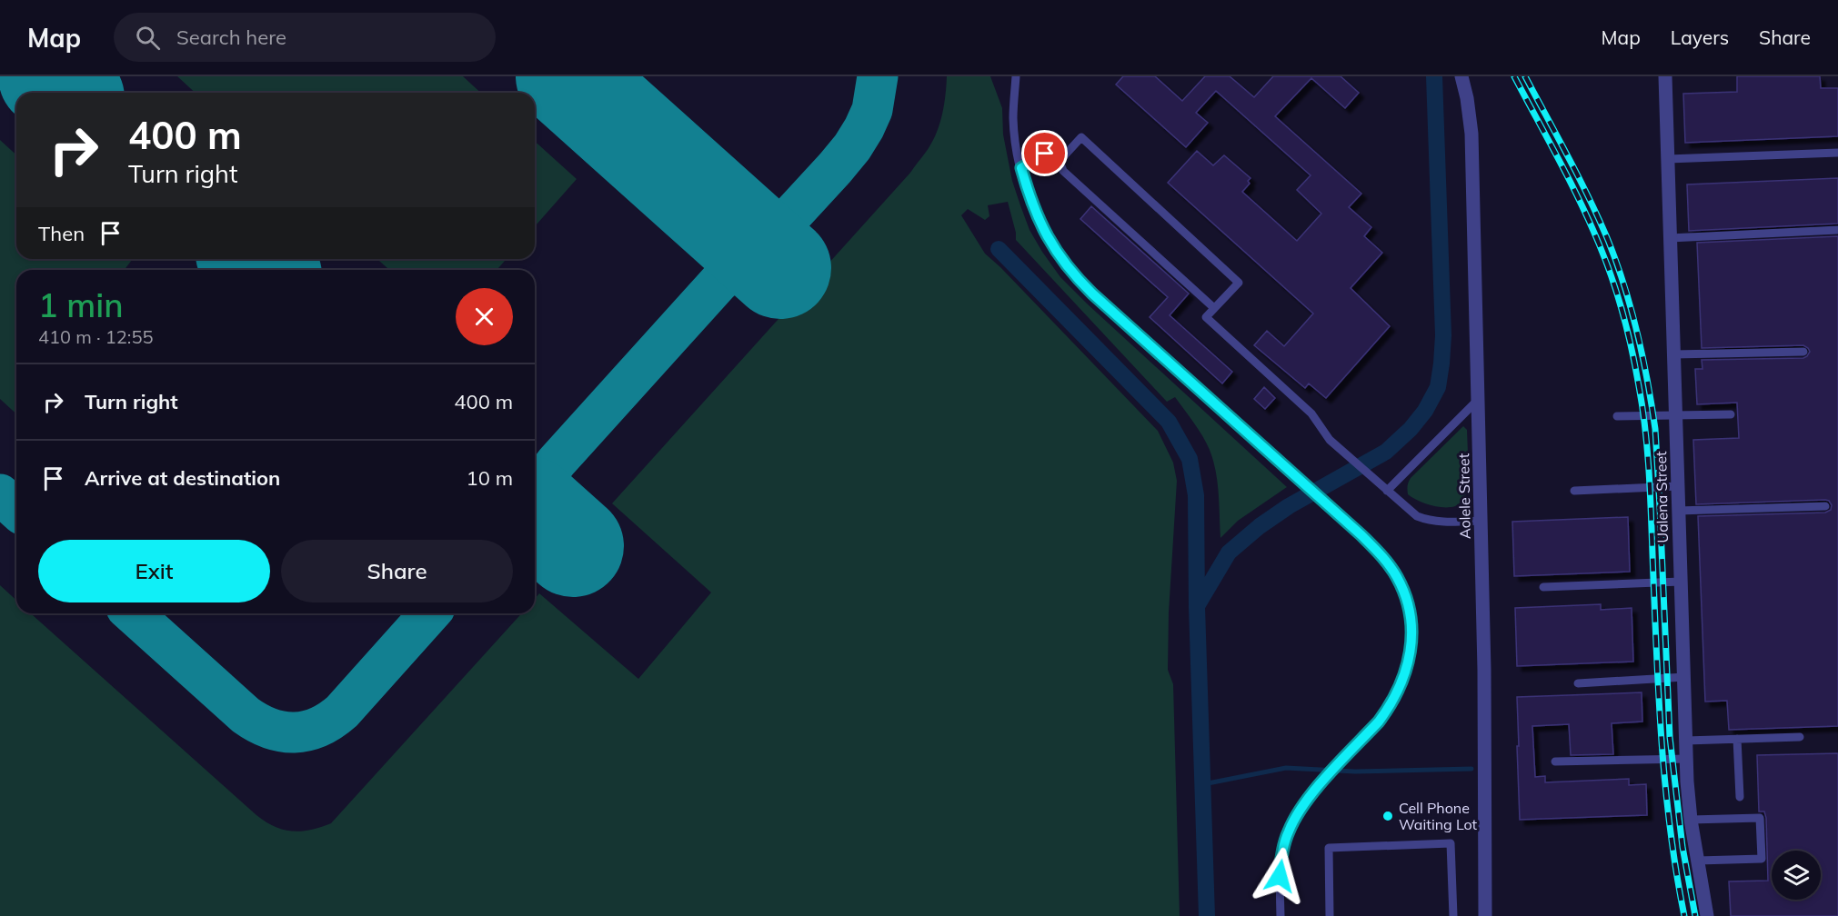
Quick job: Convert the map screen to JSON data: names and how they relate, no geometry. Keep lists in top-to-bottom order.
{
  "streets": {
    "street": ["Aolele Street", "Ualena Street"]
  },
  "places": ["Cell Phone Waiting Lot"],
  "page": {
    "header": "Map",
    "search": "Search here",
    "nav": ["Map", "Layers", "Share"],
    "turn": ["400 m", "Turn right"],
    "then": "Then",
    "heading": ["1 min", "410 m · 12:55"],
    "list": [
      {
        "name": "Turn right",
        "value": "400 m"
      },
      {
        "name": "Arrive at destination",
        "value": "10 m"
      }
    ],
    "buttons": ["Exit", "Share"]
  }
}
